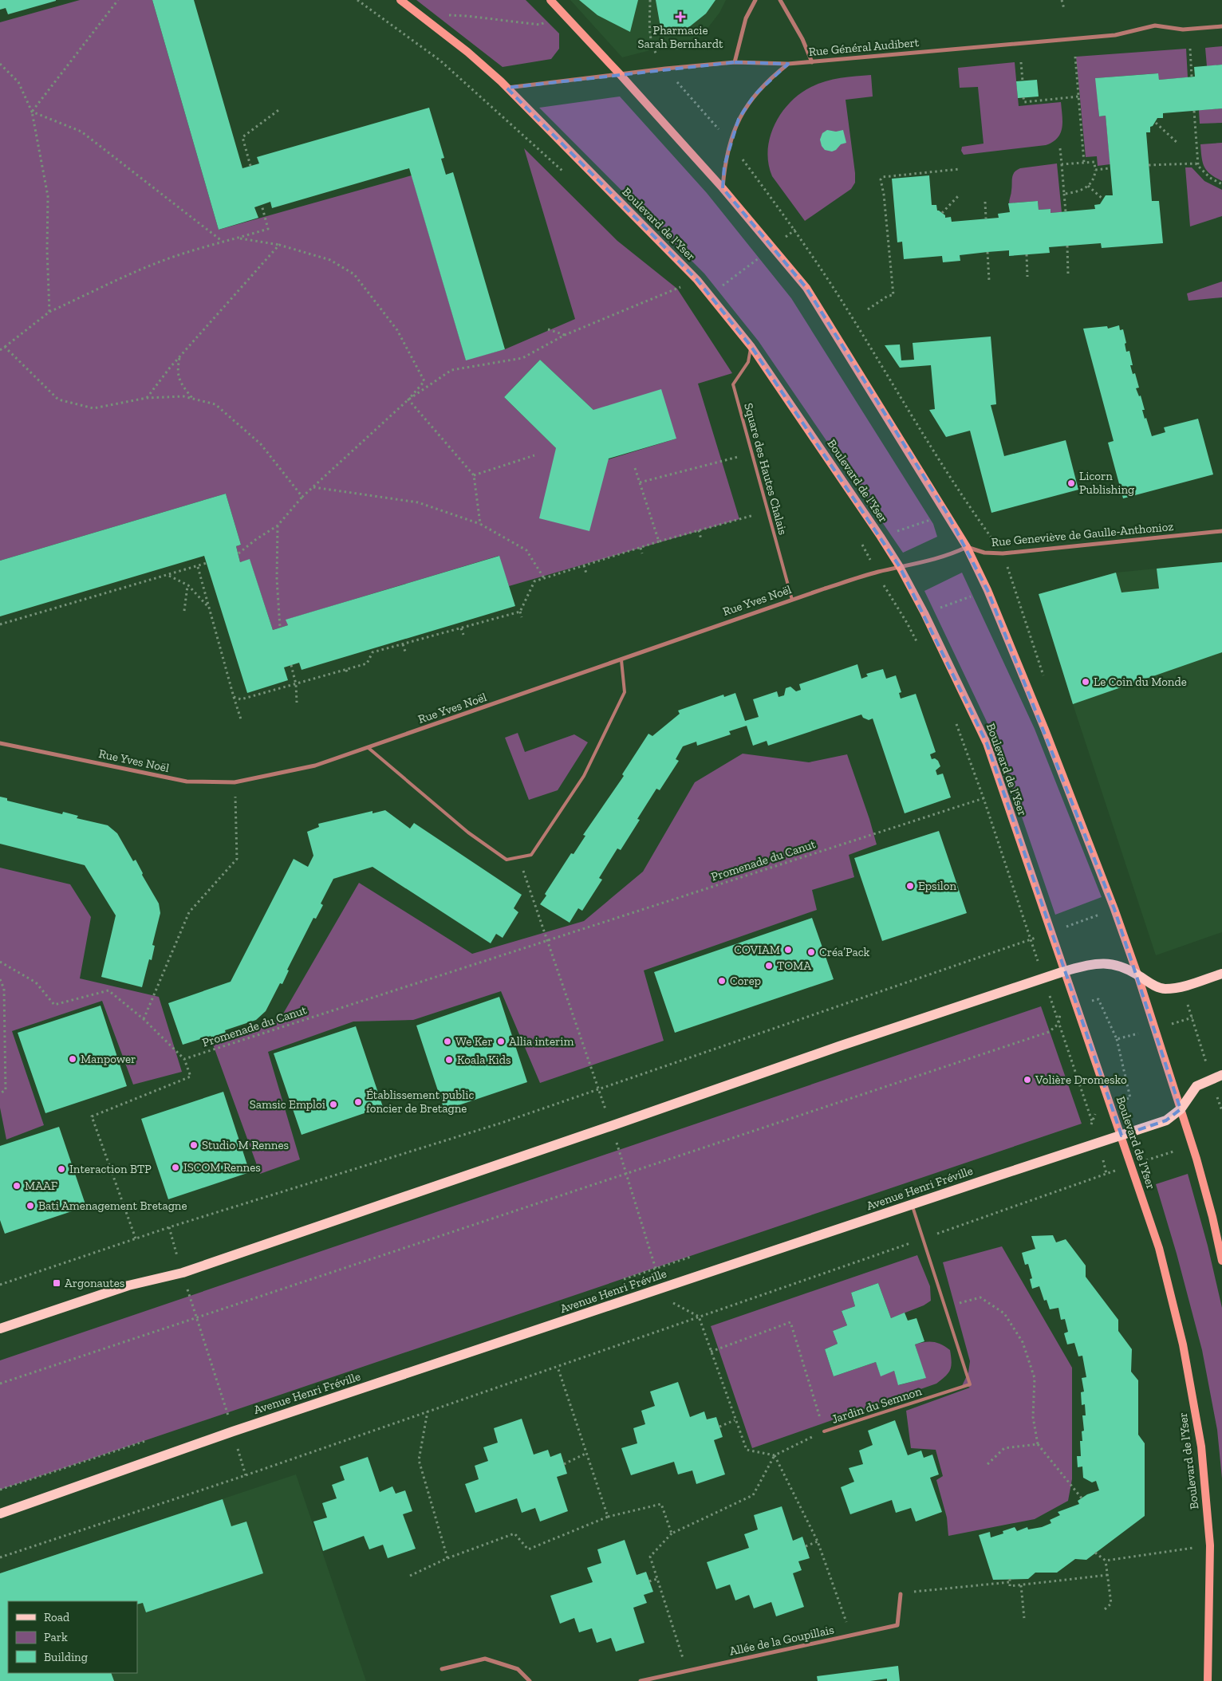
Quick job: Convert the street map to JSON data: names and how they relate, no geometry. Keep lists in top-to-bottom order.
{
  "streets": {
    "main road": ["Boulevard de l'Yser", "Avenue Henri Fréville"],
    "street": [
      "Rue Général Audibert",
      "Rue Geneviève de Gaulle-Anthonioz",
      "Rue Yves Noël",
      "Allée de la Goupillais"
    ],
    "lane": ["Square des Hautes Chalais", "Jardin du Semnon"],
    "path": ["Promenade du Canut"]
  },
  "crossings": [
    ["Rue Général Audibert", "Boulevard de l'Yser"],
    ["Boulevard de l'Yser", "Square des Hautes Chalais"],
    ["Boulevard de l'Yser", "Rue Yves Noël"],
    ["Boulevard de l'Yser", "Avenue Henri Fréville"],
    ["Square des Hautes Chalais", "Rue Yves Noël"],
    ["Avenue Henri Fréville", "Jardin du Semnon"]
  ],
  "places": {
    "health": ["Pharmacie Sarah Bernhardt"],
    "other": [
      "Licorn Publishing",
      "Le Coin du Monde",
      "Epsilon",
      "COVIAM",
      "Créa’Pack",
      "TOMA",
      "Corep",
      "We Ker",
      "Allia interim",
      "Manpower",
      "Koala Kids",
      "Volière Dromesko",
      "Établissement public foncier de Bretagne",
      "Samsic Emploi",
      "Studio M Rennes",
      "ISCOM Rennes",
      "Interaction BTP",
      "MAAF",
      "Bati Amenagement Bretagne"
    ],
    "transit": ["Argonautes"]
  },
  "legend": ["Road", "Park", "Building"]
}
